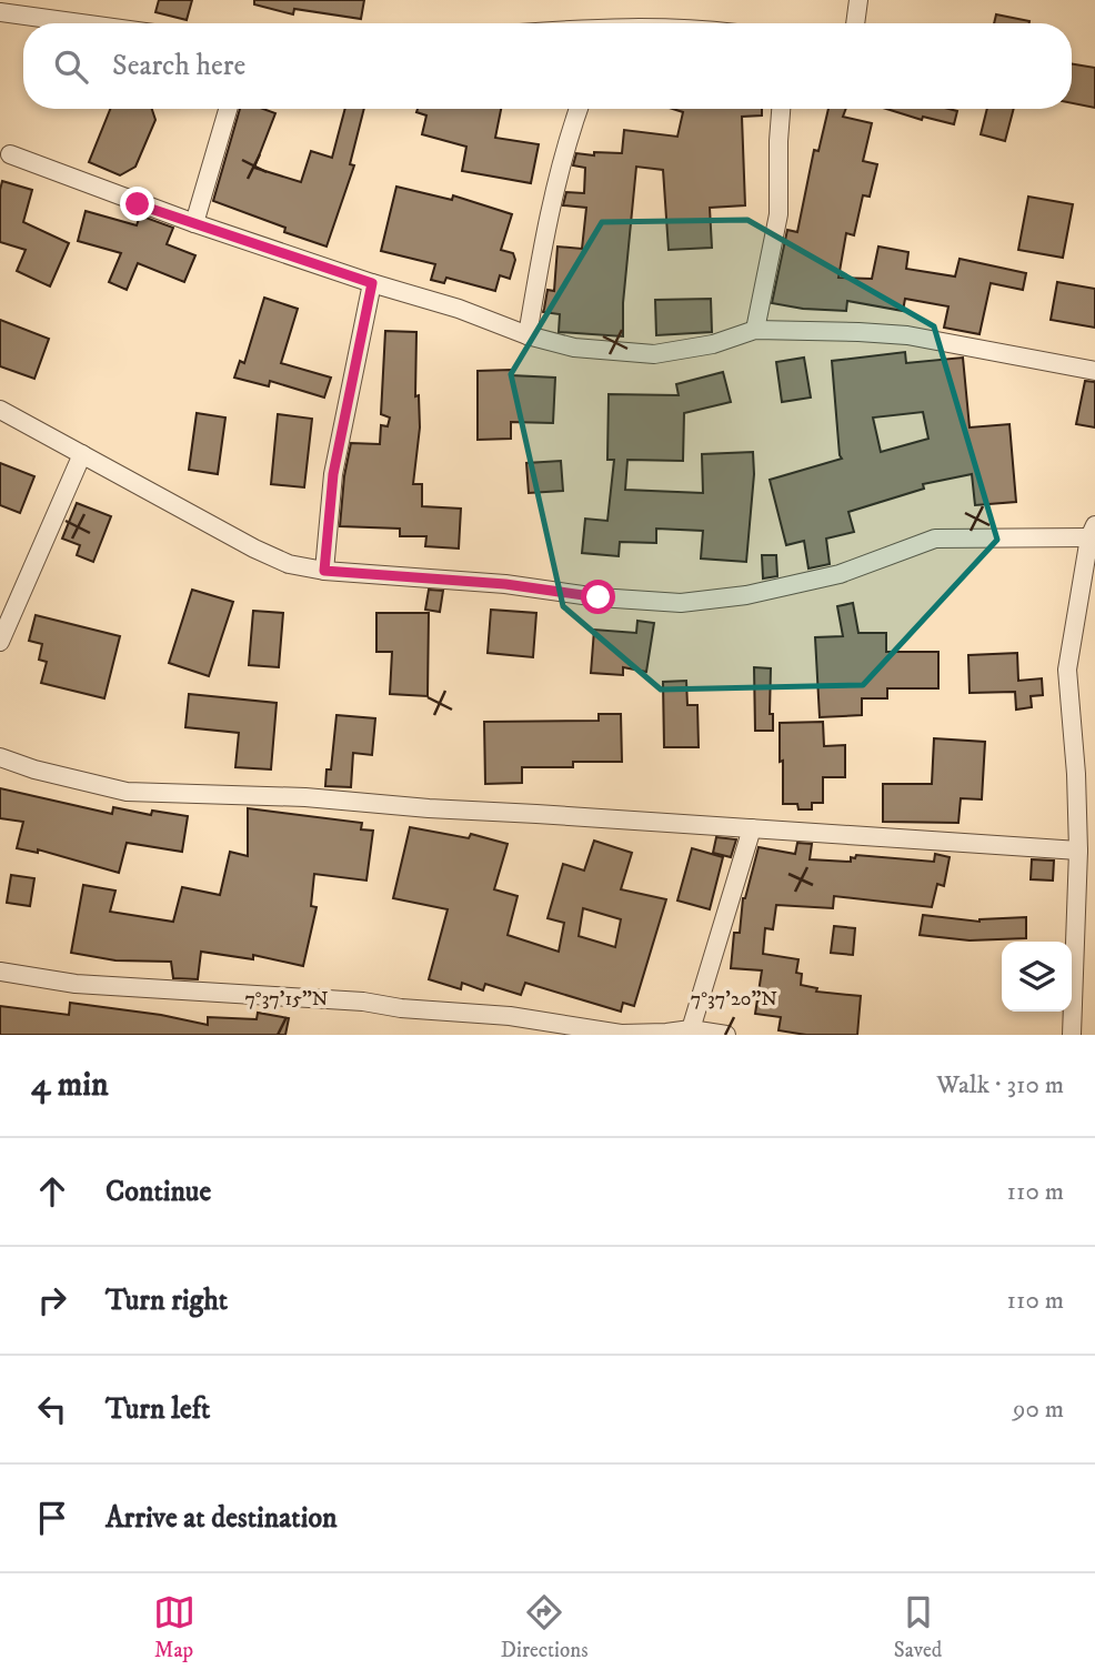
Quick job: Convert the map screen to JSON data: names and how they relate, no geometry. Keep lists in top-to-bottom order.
{
  "page": {
    "search": "Search here",
    "heading": ["4 min", "Walk · 310 m"],
    "list": [
      ["Continue", "110 m"],
      ["Turn right", "110 m"],
      ["Turn left", "90 m"],
      "Arrive at destination"
    ],
    "nav": ["Map", "Directions", "Saved"]
  },
  "coordinates": ["7°37'15\"N", "7°37'20\"N"]
}
